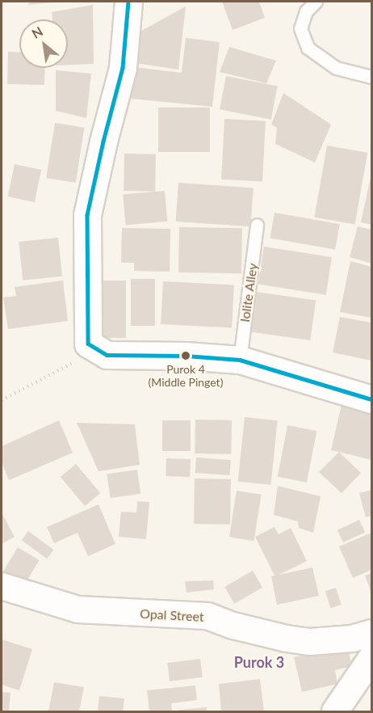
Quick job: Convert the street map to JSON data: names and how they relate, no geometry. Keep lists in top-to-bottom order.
{
  "streets": {
    "street": ["Opal Street"],
    "lane": ["Iolite Alley"]
  },
  "districts": ["Purok 3"],
  "places": ["Purok 4 (Middle Pinget)"],
  "north": "top left"
}
